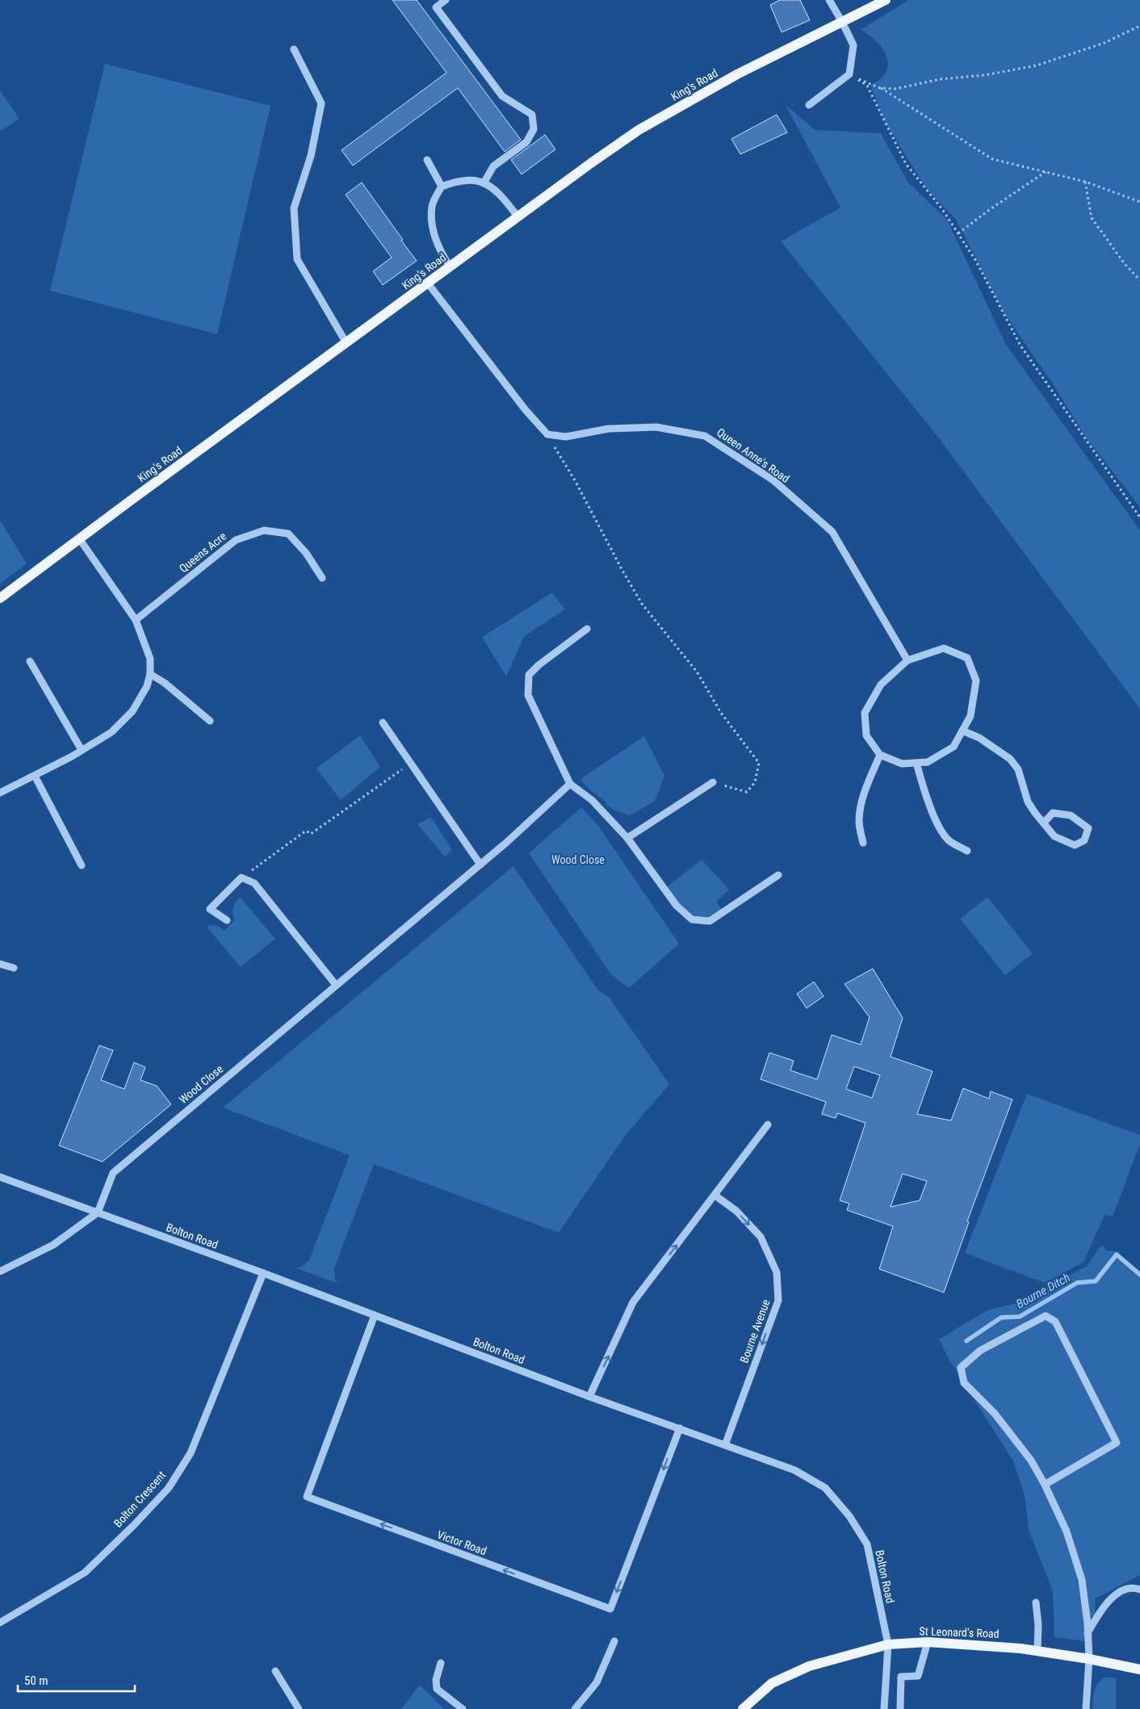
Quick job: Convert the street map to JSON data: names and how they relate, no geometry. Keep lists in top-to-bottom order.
{
  "streets": {
    "main road": ["King's Road", "St Leonard's Road"],
    "street": [
      "Queen Anne's Road",
      "Queens Acre",
      "Wood Close",
      "Bolton Road",
      "Bourne Avenue",
      "Bolton Crescent",
      "Victor Road"
    ]
  },
  "crossings": [
    ["Wood Close", "Bolton Road"],
    ["Bolton Road", "Bourne Avenue"],
    ["Bolton Road", "Bolton Crescent"],
    ["Bolton Road", "Victor Road"],
    ["Bolton Road", "St Leonard's Road"]
  ],
  "one_way": ["Bourne Avenue"],
  "water": ["Bourne Ditch"],
  "parks": ["Wood Close"],
  "scale_bar": "50 m"
}
